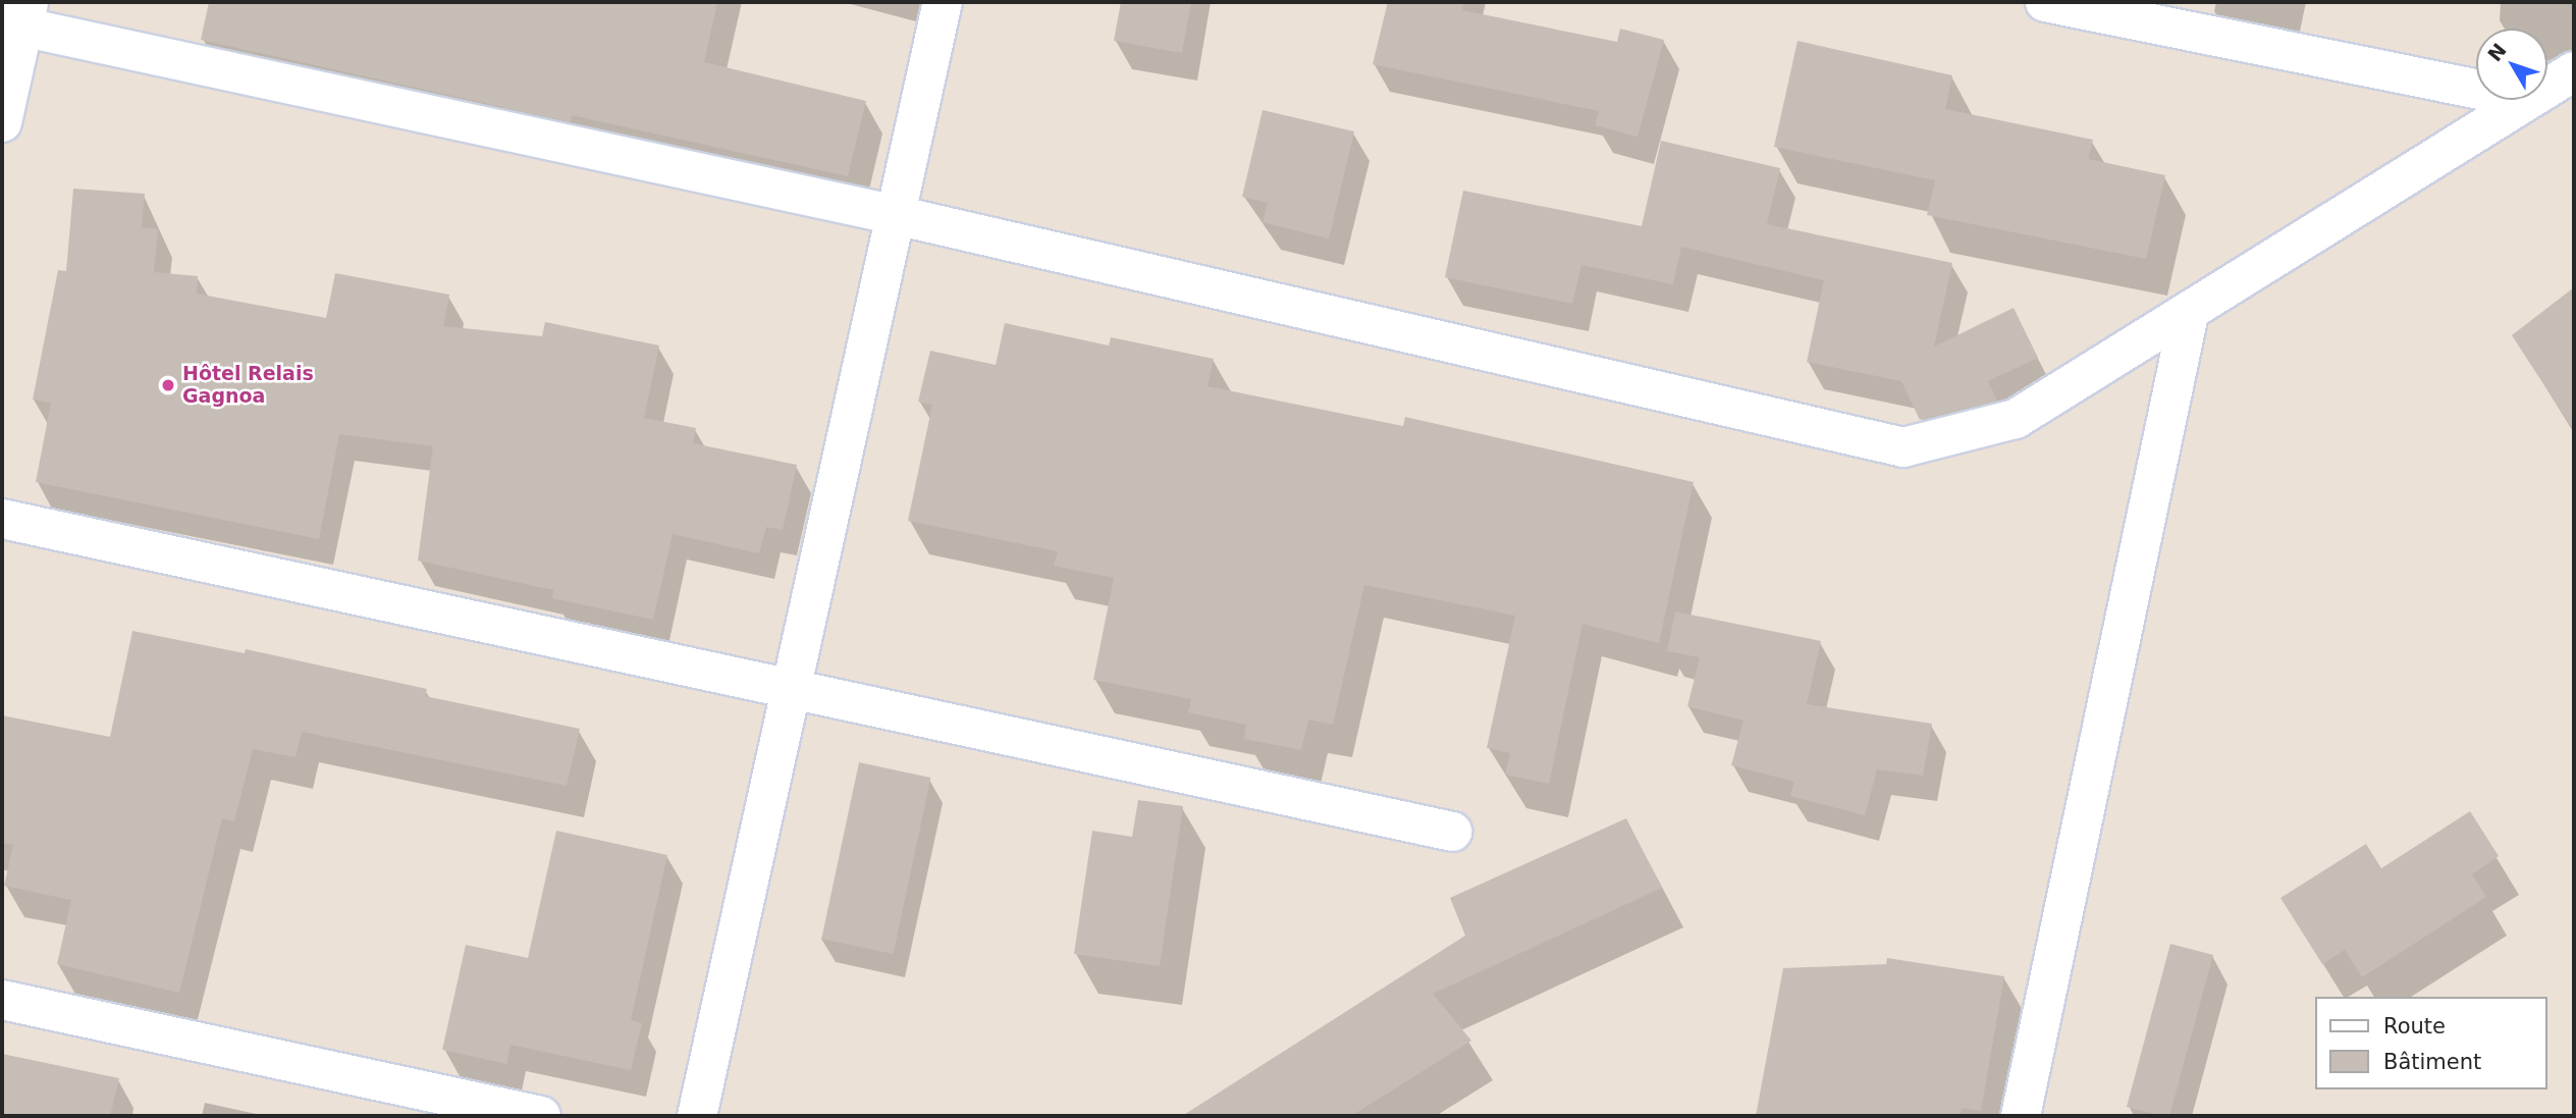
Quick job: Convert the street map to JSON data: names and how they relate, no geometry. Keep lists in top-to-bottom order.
{
  "places": ["Hôtel Relais Gagnoa"],
  "legend": ["Route", "Bâtiment"],
  "north": "top left"
}
